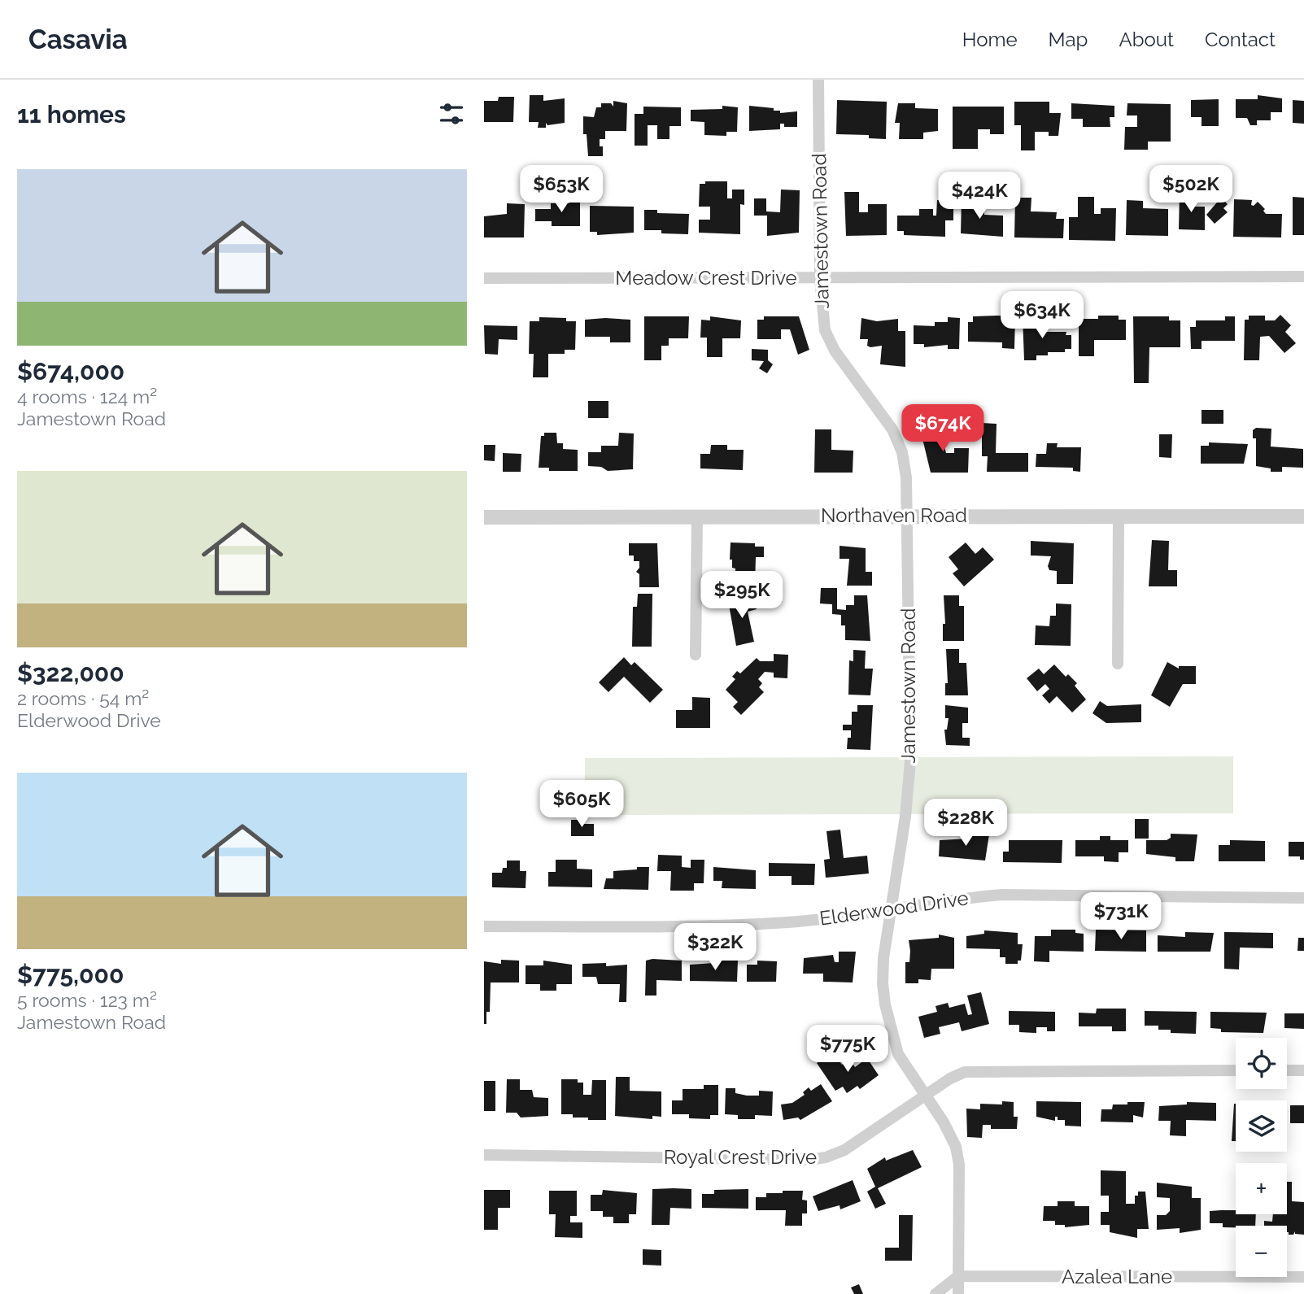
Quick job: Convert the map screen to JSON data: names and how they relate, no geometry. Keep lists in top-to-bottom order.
{
  "streets": {
    "street": [
      "Jamestown Road",
      "Meadow Crest Drive",
      "Northaven Road",
      "Elderwood Drive",
      "Royal Crest Drive",
      "Azalea Lane"
    ]
  },
  "crossings": [
    ["Jamestown Road", "Meadow Crest Drive"],
    ["Jamestown Road", "Northaven Road"],
    ["Jamestown Road", "Elderwood Drive"],
    ["Jamestown Road", "Royal Crest Drive"],
    ["Jamestown Road", "Azalea Lane"]
  ],
  "page": {
    "header": "Casavia",
    "nav": [
      "Home",
      "Map",
      "About",
      "Contact"
    ],
    "heading": "11 homes",
    "list": [
      {
        "name": "$674,000",
        "note": "4 rooms · 124 m² · Jamestown Road"
      },
      {
        "name": "$322,000",
        "note": "2 rooms · 54 m² · Elderwood Drive"
      },
      {
        "name": "$775,000",
        "note": "5 rooms · 123 m² · Jamestown Road"
      }
    ],
    "price": [
      "$653K",
      "$502K",
      "$424K",
      "$634K",
      "$674K",
      "$295K",
      "$605K",
      "$228K",
      "$731K",
      "$322K",
      "$775K"
    ],
    "map_buttons": ["+", "−"]
  }
}
